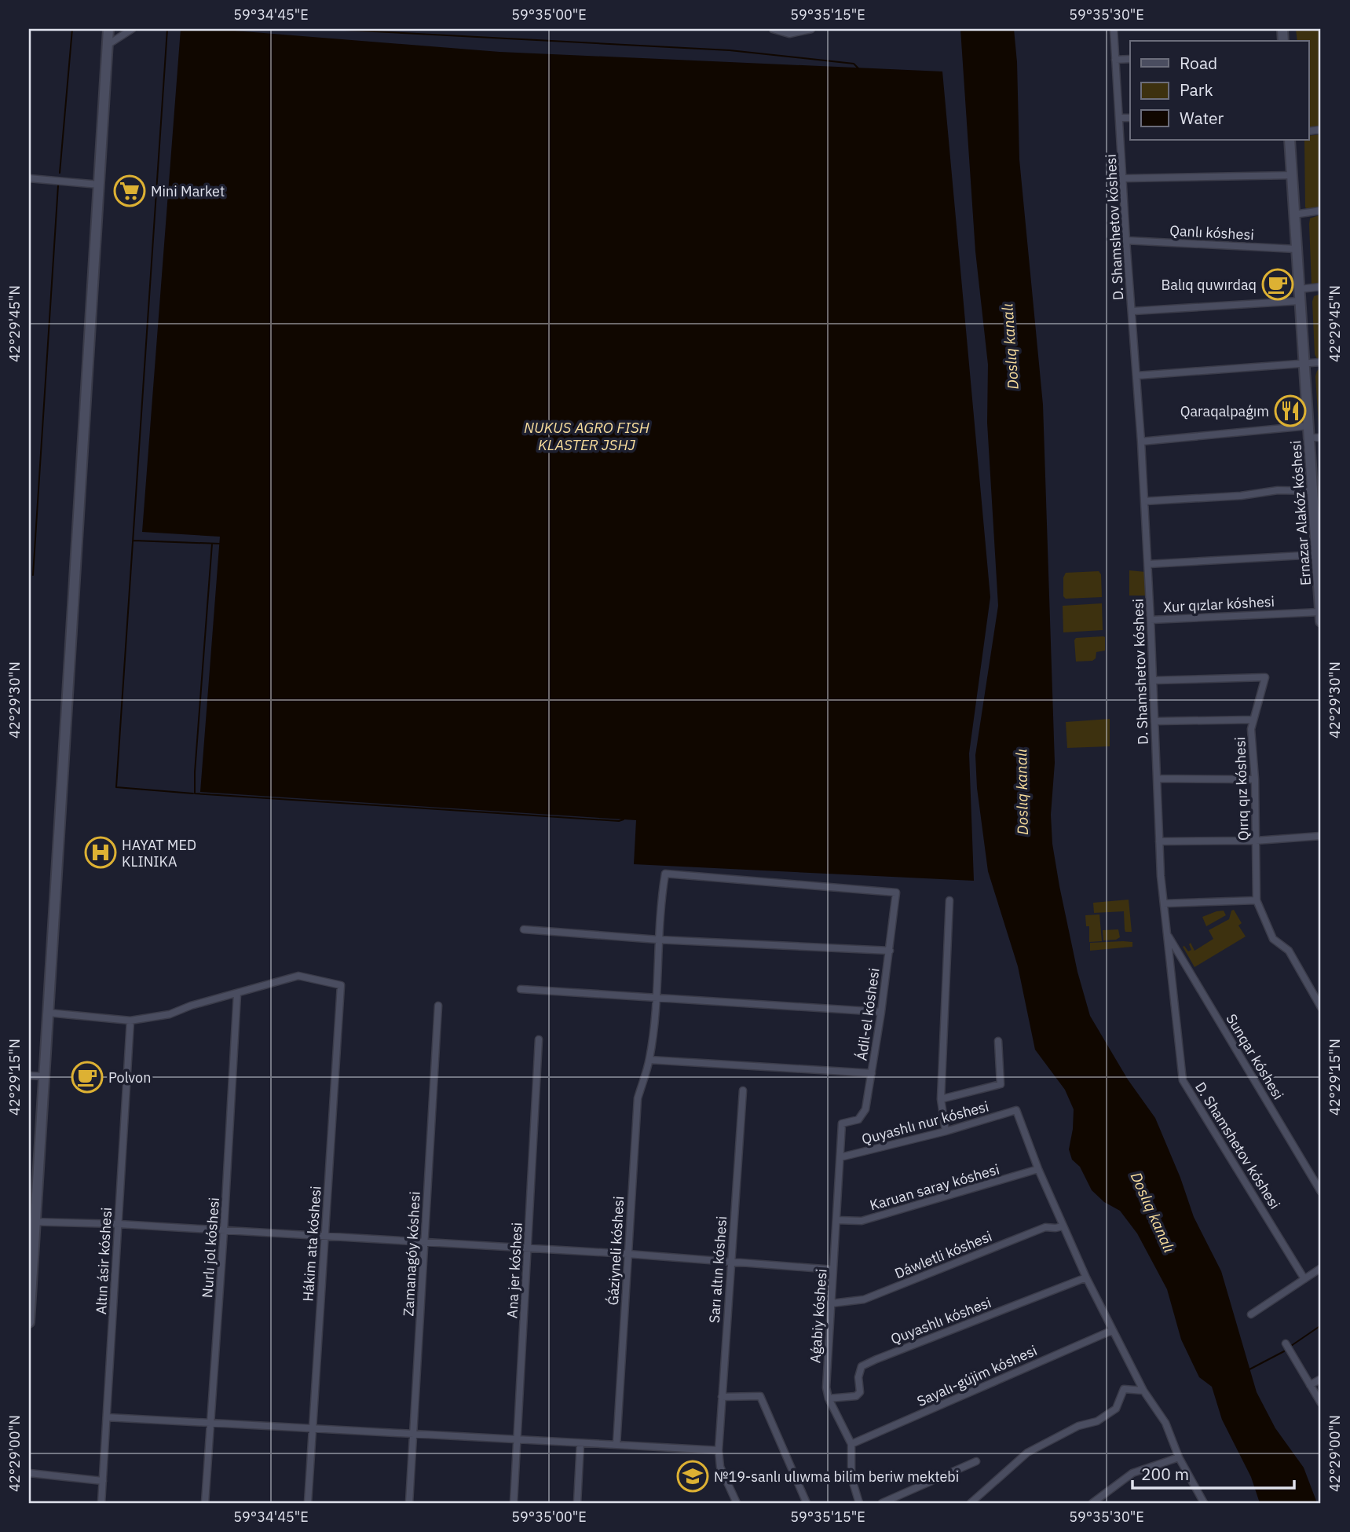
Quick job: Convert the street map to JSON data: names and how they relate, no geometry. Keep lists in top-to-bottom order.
{
  "streets": {
    "main road": ["Ernazar Alakóz kóshesi"],
    "street": [
      "D. Shamshetov kóshesi",
      "Qanlı kóshesi",
      "Xur qızlar kóshesi",
      "Qırıq qız kóshesi",
      "Ádil-el kóshesi",
      "Sunqar kóshesi",
      "Quyashlı nur kóshesi",
      "Karuan saray kóshesi",
      "Hákim ata kóshesi",
      "Nurlı jol kóshesi",
      "Ǵáziyneli kóshesi",
      "Zamanagóy kóshesi",
      "Dáwletli kóshesi",
      "Altın ásir kóshesi",
      "Sarı altın kóshesi",
      "Ana jer kóshesi",
      "Aǵabiy kóshesi",
      "Quyashlı kóshesi",
      "Sayalı-gújim kóshesi"
    ]
  },
  "crossings": [
    ["D. Shamshetov kóshesi", "Qanlı kóshesi"],
    ["D. Shamshetov kóshesi", "Xur qızlar kóshesi"],
    ["D. Shamshetov kóshesi", "Qırıq qız kóshesi"],
    ["D. Shamshetov kóshesi", "Sunqar kóshesi"],
    ["Qanlı kóshesi", "Ernazar Alakóz kóshesi"],
    ["Ernazar Alakóz kóshesi", "Xur qızlar kóshesi"],
    ["Ádil-el kóshesi", "Ǵáziyneli kóshesi"],
    ["Ádil-el kóshesi", "Aǵabiy kóshesi"],
    ["Quyashlı nur kóshesi", "Karuan saray kóshesi"],
    ["Quyashlı nur kóshesi", "Aǵabiy kóshesi"],
    ["Karuan saray kóshesi", "Aǵabiy kóshesi"],
    ["Hákim ata kóshesi", "Nurlı jol kóshesi"],
    ["Dáwletli kóshesi", "Aǵabiy kóshesi"],
    ["Aǵabiy kóshesi", "Quyashlı kóshesi"],
    ["Aǵabiy kóshesi", "Sayalı-gújim kóshesi"]
  ],
  "water": ["Doslıq kanalı", "NUKUS AGRO FISH KLASTER JSHJ"],
  "places": {
    "supermarket": ["Mini Market"],
    "cafe": ["Balıq quwırdaq", "Polvon"],
    "restaurant": ["Qaraqalpaǵım"],
    "hospital": ["HAYAT MED KLINIKA"],
    "school or university": ["№19-sanlı ulıwma bilim beriw mektebi"]
  },
  "legend": ["Road", "Park", "Water"],
  "scale_bar": "200 m",
  "coordinates": [
    "59°34'45\"E",
    "59°35'00\"E",
    "59°35'15\"E",
    "59°35'30\"E",
    "42°29'45\"N",
    "42°29'30\"N",
    "42°29'15\"N",
    "42°29'00\"N"
  ]
}
